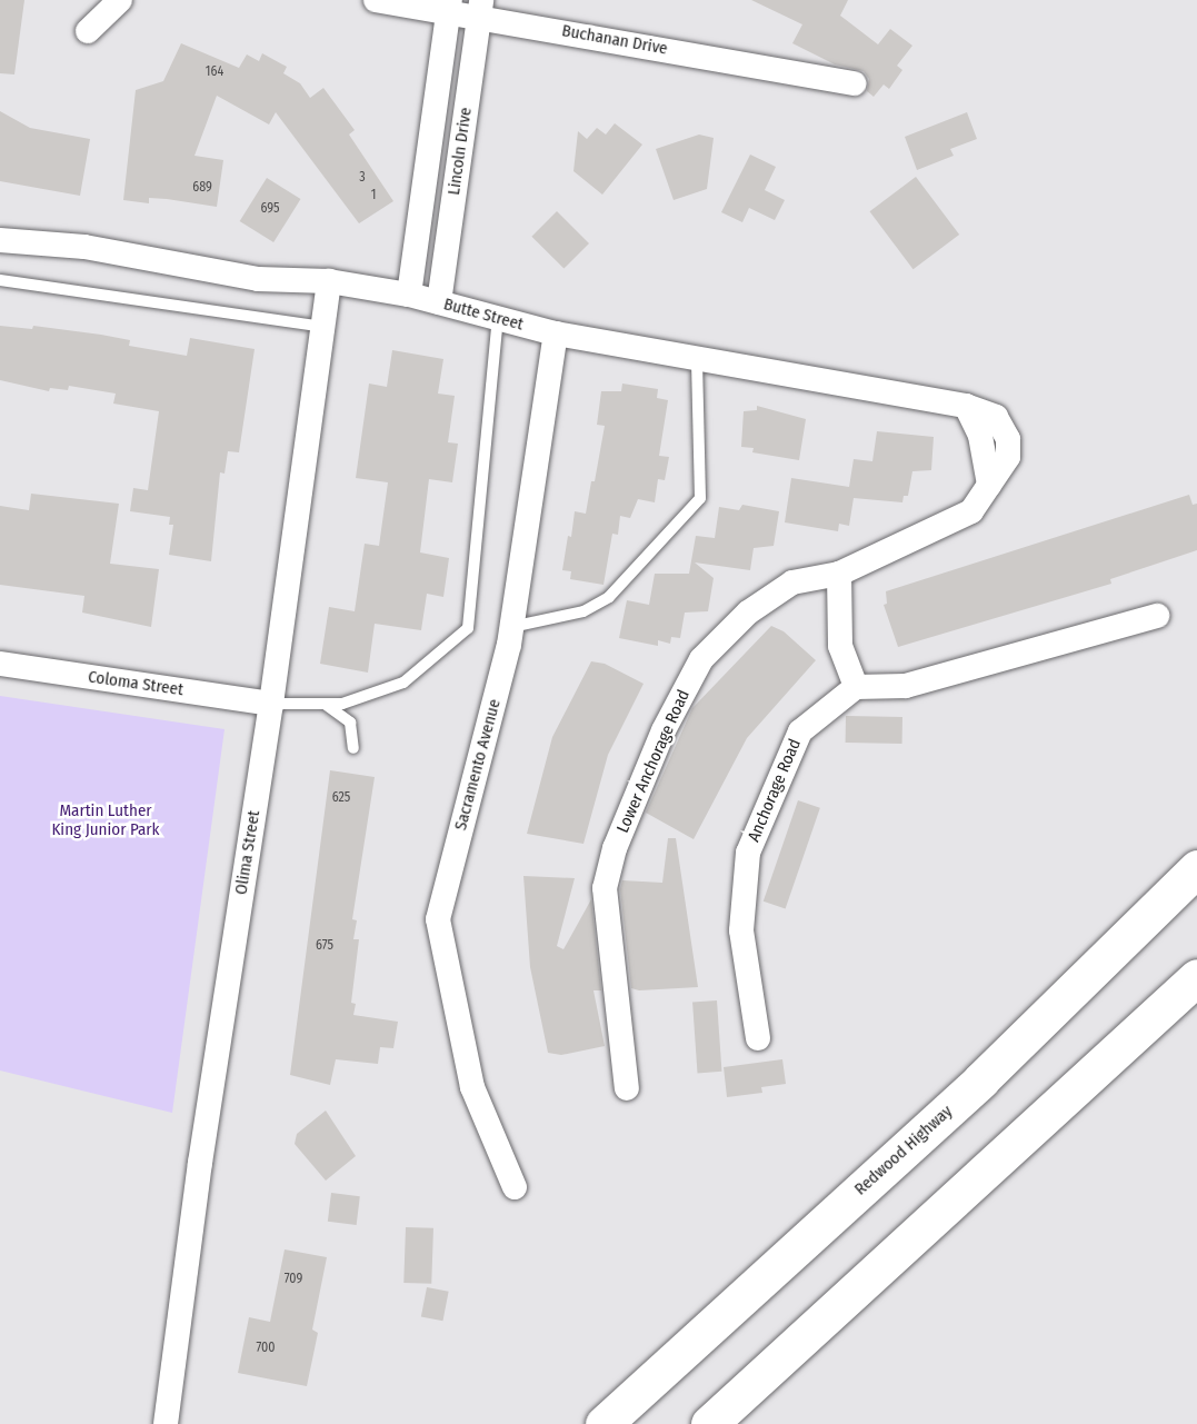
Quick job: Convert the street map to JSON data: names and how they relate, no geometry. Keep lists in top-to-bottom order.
{
  "streets": {
    "highway": ["Redwood Highway"],
    "street": [
      "Buchanan Drive",
      "Lincoln Drive",
      "Butte Street",
      "Coloma Street",
      "Lower Anchorage Road",
      "Sacramento Avenue",
      "Anchorage Road",
      "Olima Street"
    ]
  },
  "crossings": [
    ["Buchanan Drive", "Lincoln Drive"],
    ["Lincoln Drive", "Butte Street"],
    ["Butte Street", "Lower Anchorage Road"],
    ["Butte Street", "Sacramento Avenue"],
    ["Butte Street", "Olima Street"],
    ["Coloma Street", "Olima Street"]
  ],
  "parks": ["Martin Luther King Junior Park"],
  "house_numbers": [
    "164",
    "3",
    "689",
    "1",
    "695",
    "625",
    "675",
    "709",
    "700"
  ]
}
